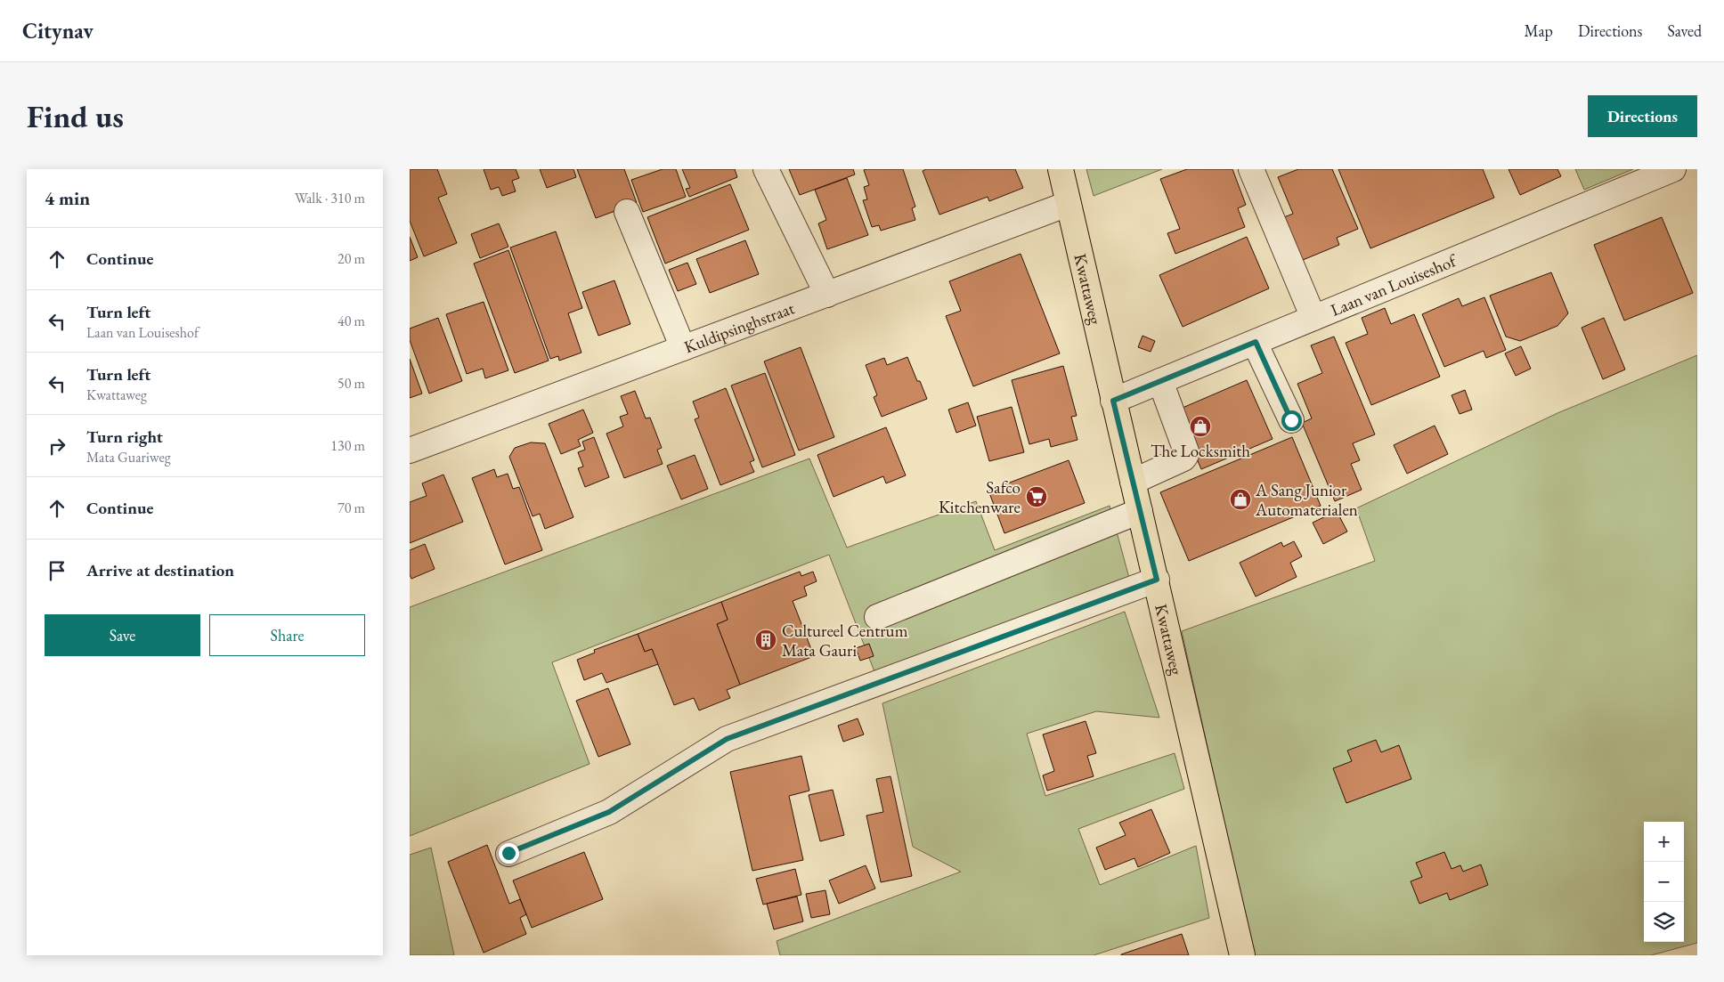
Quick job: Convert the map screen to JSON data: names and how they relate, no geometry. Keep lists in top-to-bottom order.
{
  "streets": {
    "main road": ["Kwattaweg"],
    "street": ["Laan van Louiseshof", "Kuldipsinghstraat"]
  },
  "crossings": [
    ["Laan van Louiseshof", "Kwattaweg"],
    ["Kwattaweg", "Kuldipsinghstraat"]
  ],
  "places": {
    "shop": ["The Locksmith", "A Sang Junior Automaterialen"],
    "supermarket": ["Safco Kitchenware"],
    "building": ["Cultureel Centrum Mata Gauri"]
  },
  "page": {
    "header": "Citynav",
    "nav": ["Map", "Directions", "Saved"],
    "buttons": [
      "Directions",
      ["Save", "Share"]
    ],
    "title": "Find us",
    "heading": ["4 min", "Walk · 310 m"],
    "list": [
      ["Continue", "20 m"],
      ["Turn left", "Laan van Louiseshof", "40 m"],
      ["Turn left", "Kwattaweg", "50 m"],
      ["Turn right", "Mata Guariweg", "130 m"],
      ["Continue", "70 m"],
      "Arrive at destination"
    ],
    "map_buttons": ["+", "−"]
  }
}
